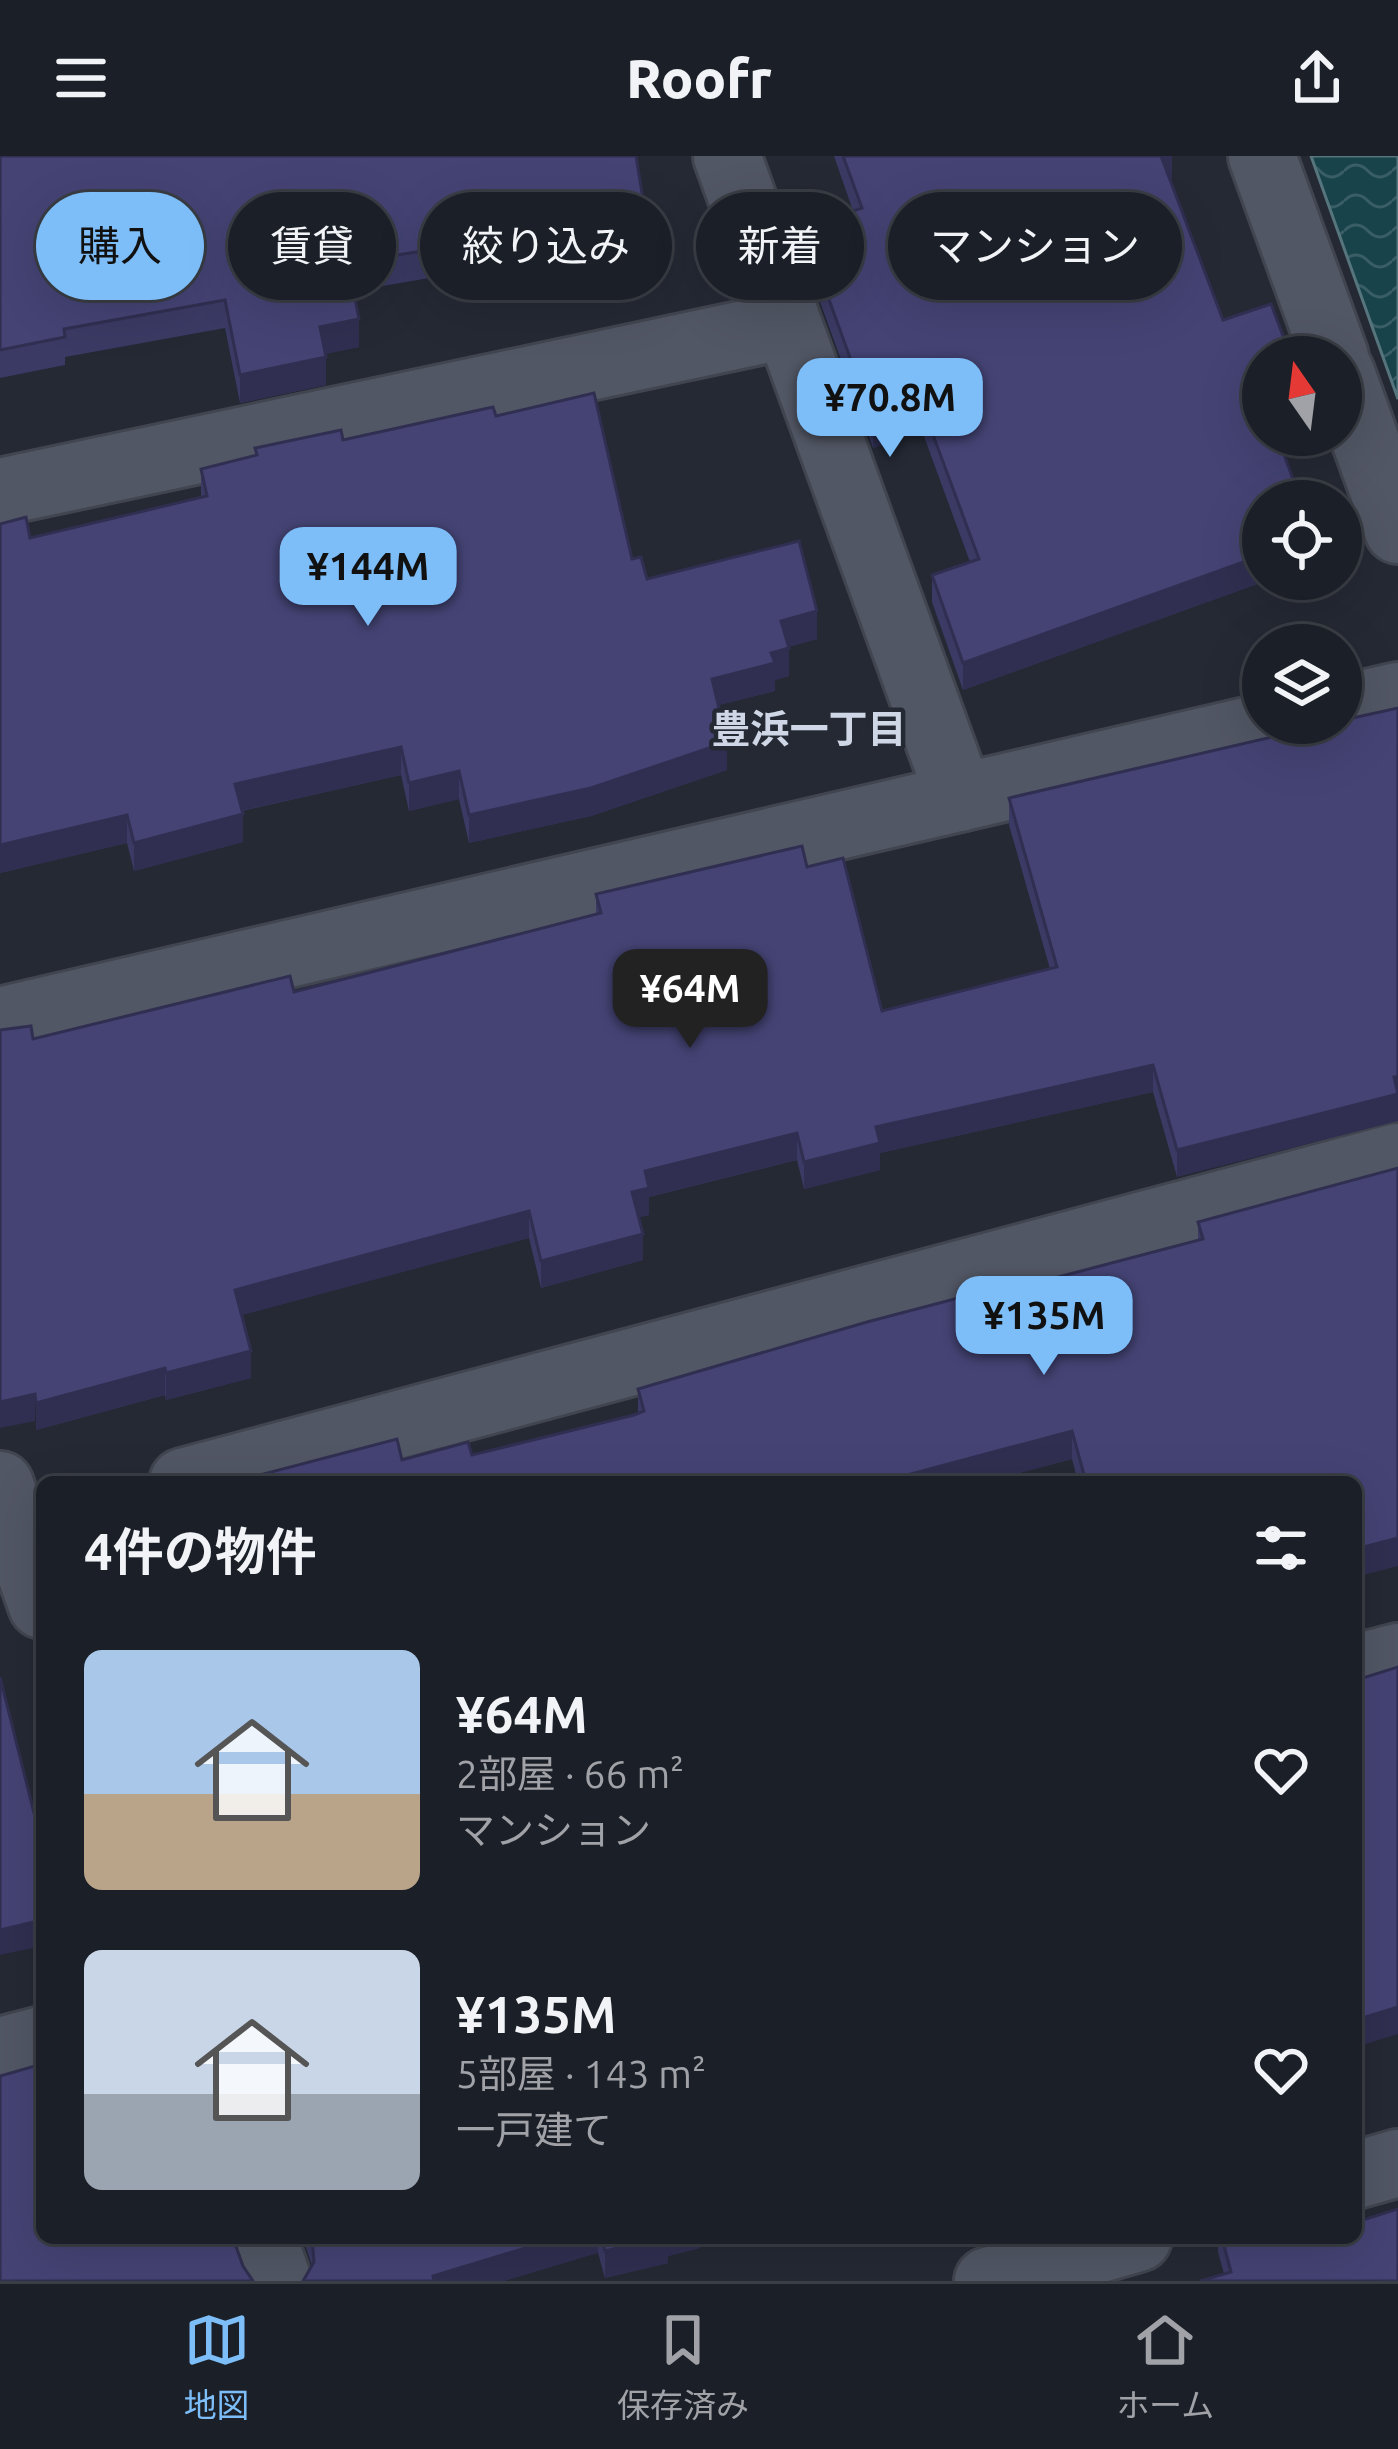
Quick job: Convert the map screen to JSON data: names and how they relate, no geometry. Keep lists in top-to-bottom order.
{
  "districts": ["豊浜一丁目"],
  "north": "top",
  "page": {
    "header": "Roofr",
    "chip": [
      "購入",
      "賃貸",
      "絞り込み",
      "新着",
      "マンション"
    ],
    "price": [
      "¥70.8M",
      "¥144M",
      "¥64M",
      "¥135M"
    ],
    "heading": "4件の物件",
    "list": [
      {
        "name": "¥64M",
        "note": "2部屋 · 66 m² · マンション"
      },
      {
        "name": "¥135M",
        "note": "5部屋 · 143 m² · 一戸建て"
      }
    ],
    "tabs": ["地図", "保存済み", "ホーム"]
  }
}
